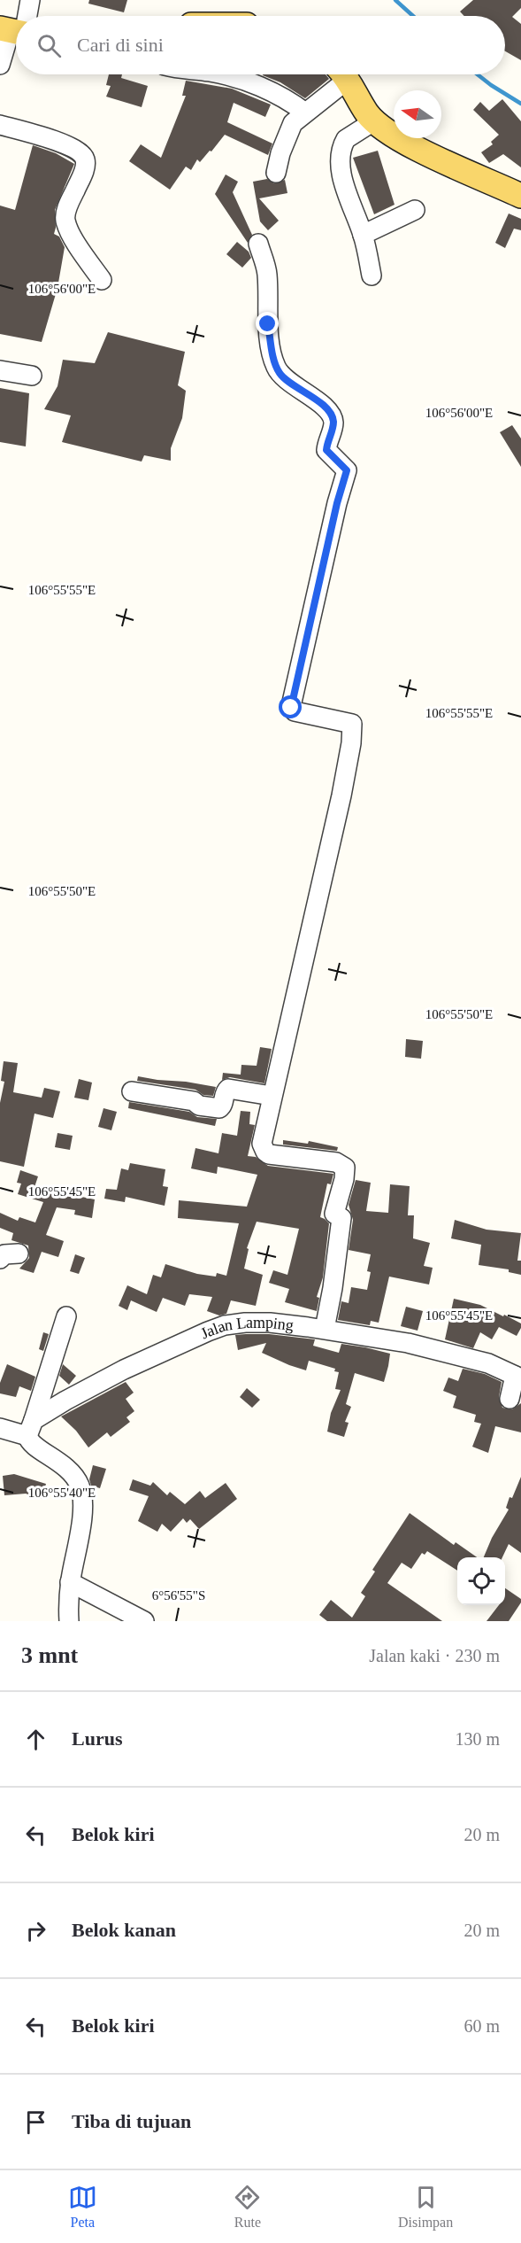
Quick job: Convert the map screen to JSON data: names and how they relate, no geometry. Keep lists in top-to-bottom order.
{
  "streets": {
    "street": ["Jalan Lamping"]
  },
  "north": "left",
  "page": {
    "search": "Cari di sini",
    "heading": ["3 mnt", "Jalan kaki · 230 m"],
    "list": [
      ["Lurus", "130 m"],
      ["Belok kiri", "20 m"],
      ["Belok kanan", "20 m"],
      ["Belok kiri", "60 m"],
      "Tiba di tujuan"
    ],
    "nav": ["Peta", "Rute", "Disimpan"]
  },
  "coordinates": [
    "106°56'00\"E",
    "106°55'55\"E",
    "106°55'50\"E",
    "106°55'45\"E",
    "106°55'40\"E",
    "6°56'55\"S"
  ]
}
